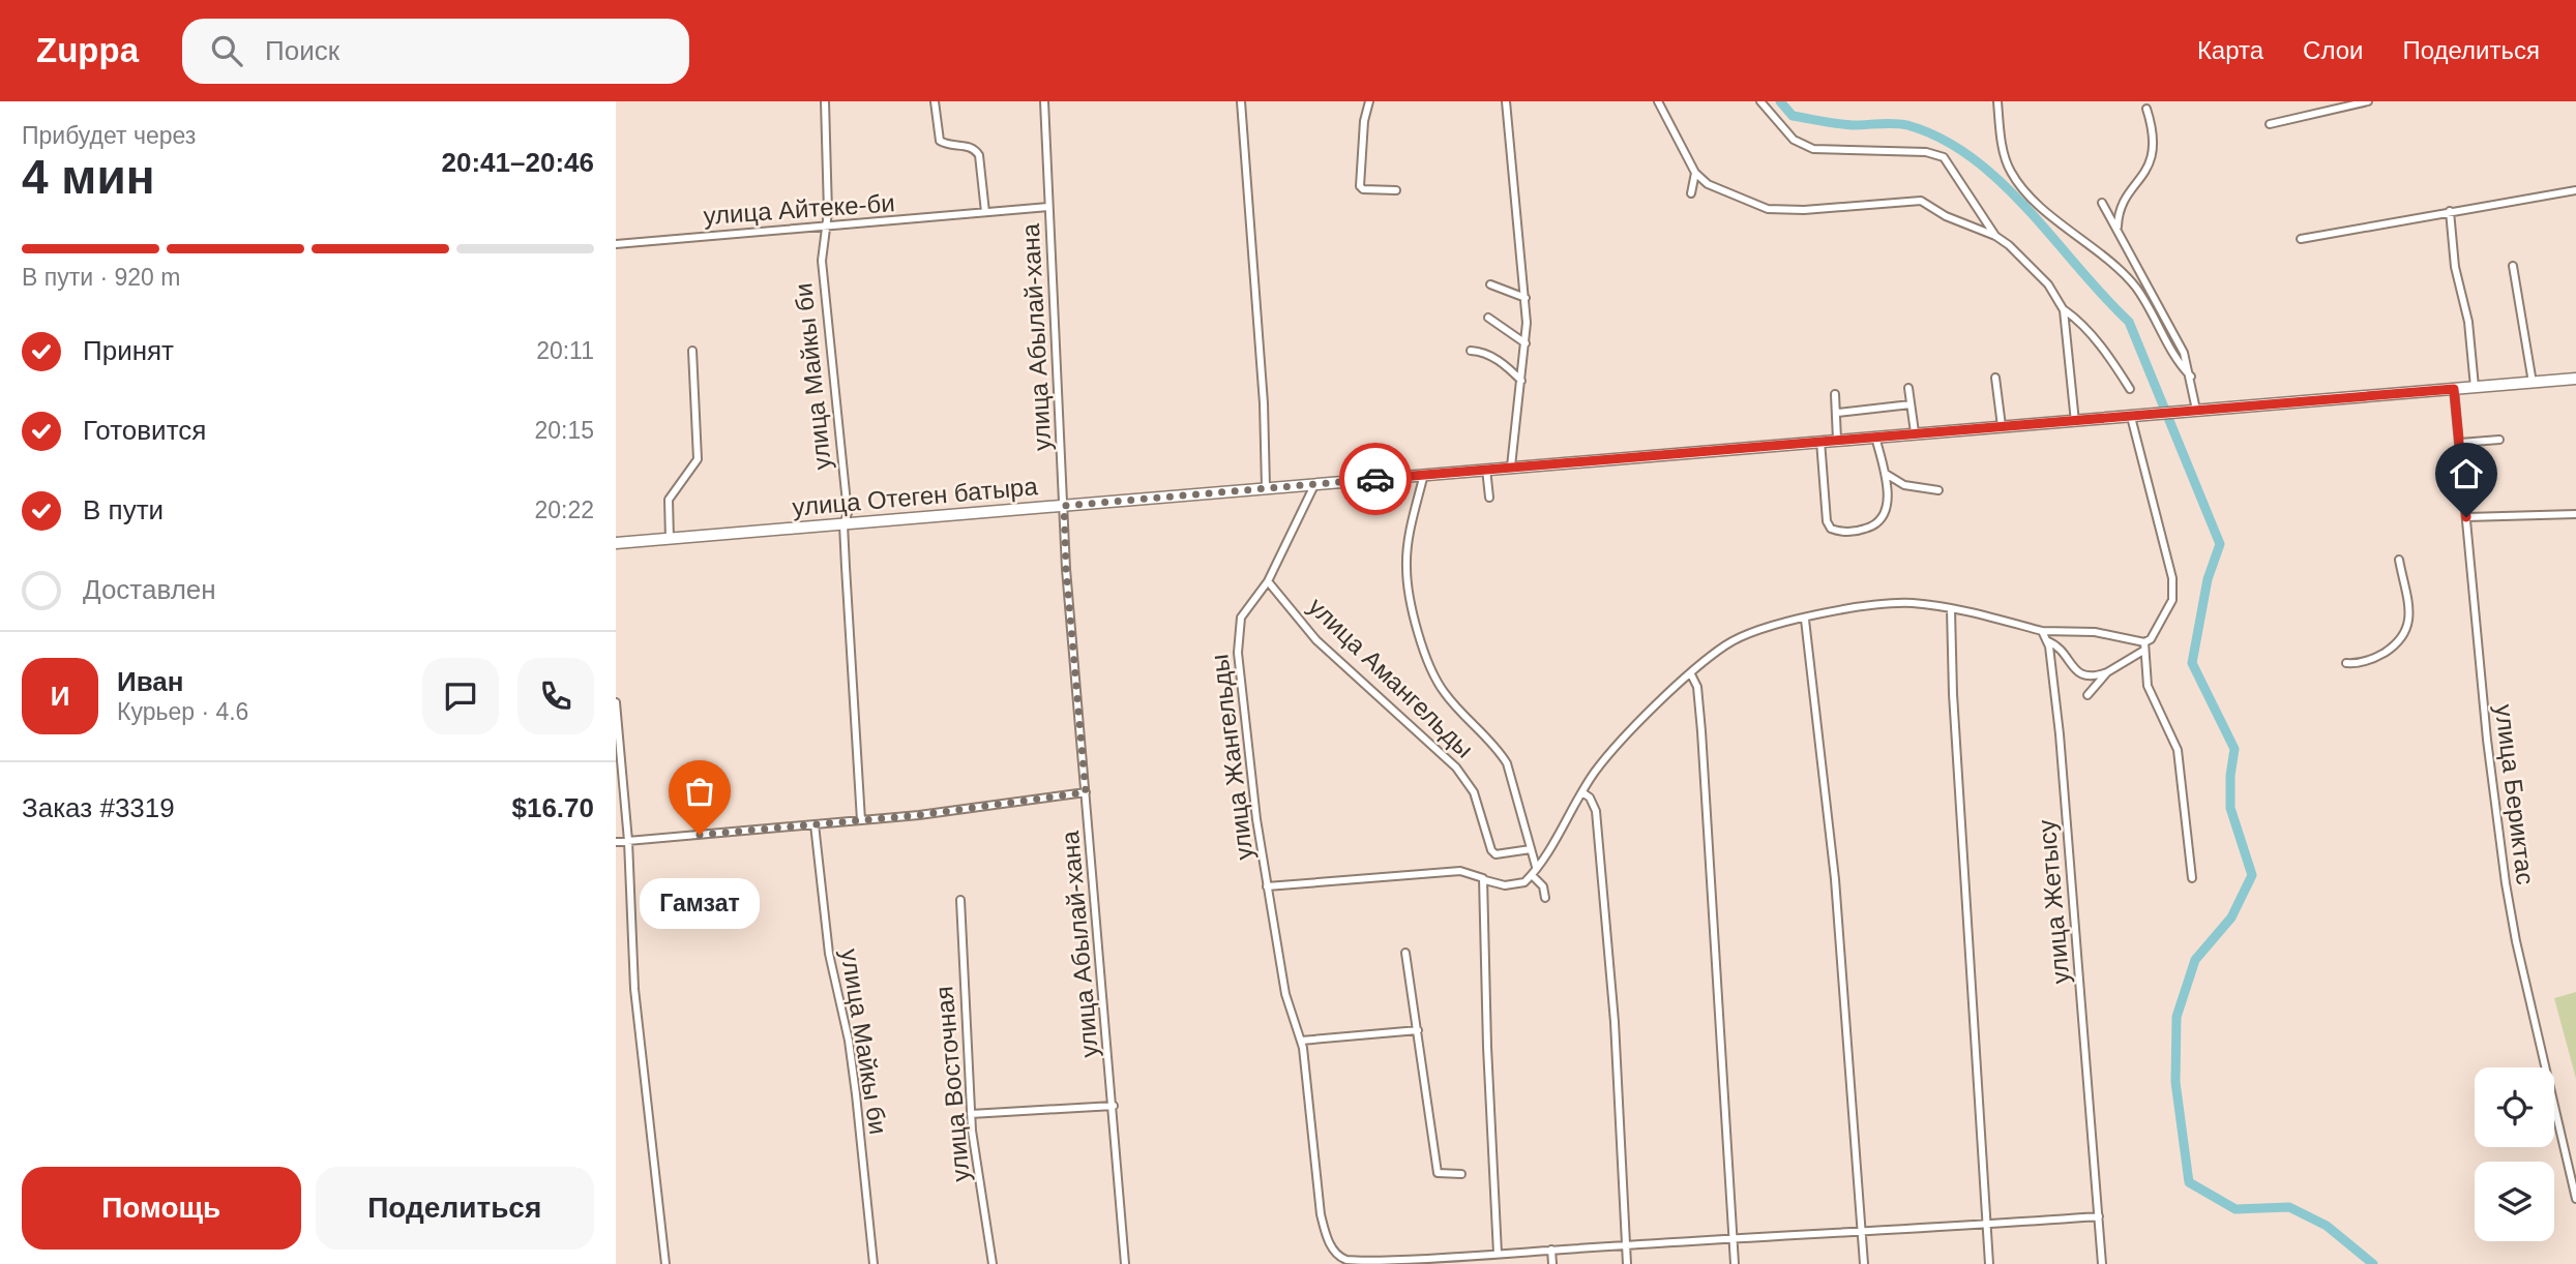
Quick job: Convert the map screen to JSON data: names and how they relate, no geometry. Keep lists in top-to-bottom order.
{
  "streets": {
    "main road": ["улица Отеген батыра"],
    "street": [
      "улица Айтеке-би",
      "улица Абылай-хана",
      "улица Майкы би",
      "улица Амангельды",
      "улица Жангельды",
      "улица Бериктас",
      "улица Жетысу",
      "улица Восточная"
    ]
  },
  "crossings": [
    ["улица Айтеке-би", "улица Абылай-хана"],
    ["улица Айтеке-би", "улица Майкы би"],
    ["улица Абылай-хана", "улица Отеген батыра"],
    ["улица Майкы би", "улица Отеген батыра"],
    ["улица Отеген батыра", "улица Жангельды"],
    ["улица Отеген батыра", "улица Бериктас"],
    ["улица Амангельды", "улица Жангельды"],
    ["улица Жангельды", "улица Жетысу"]
  ],
  "places": ["Гамзат"],
  "page": {
    "header": "Zuppa",
    "search": "Поиск",
    "nav": ["Карта", "Слои", "Поделиться"],
    "heading": ["4 мин", "Прибудет через", "20:41–20:46"],
    "panel": [
      "Иван",
      "Курьер · 4.6",
      "Заказ #3319",
      "$16.70"
    ],
    "bar": "В пути · 920 m",
    "list": [
      ["Принят", "20:11"],
      ["Готовится", "20:15"],
      ["В пути", "20:22"],
      "Доставлен"
    ],
    "round": "И",
    "bubble": "Гамзат",
    "buttons": ["Помощь", "Поделиться"]
  }
}
